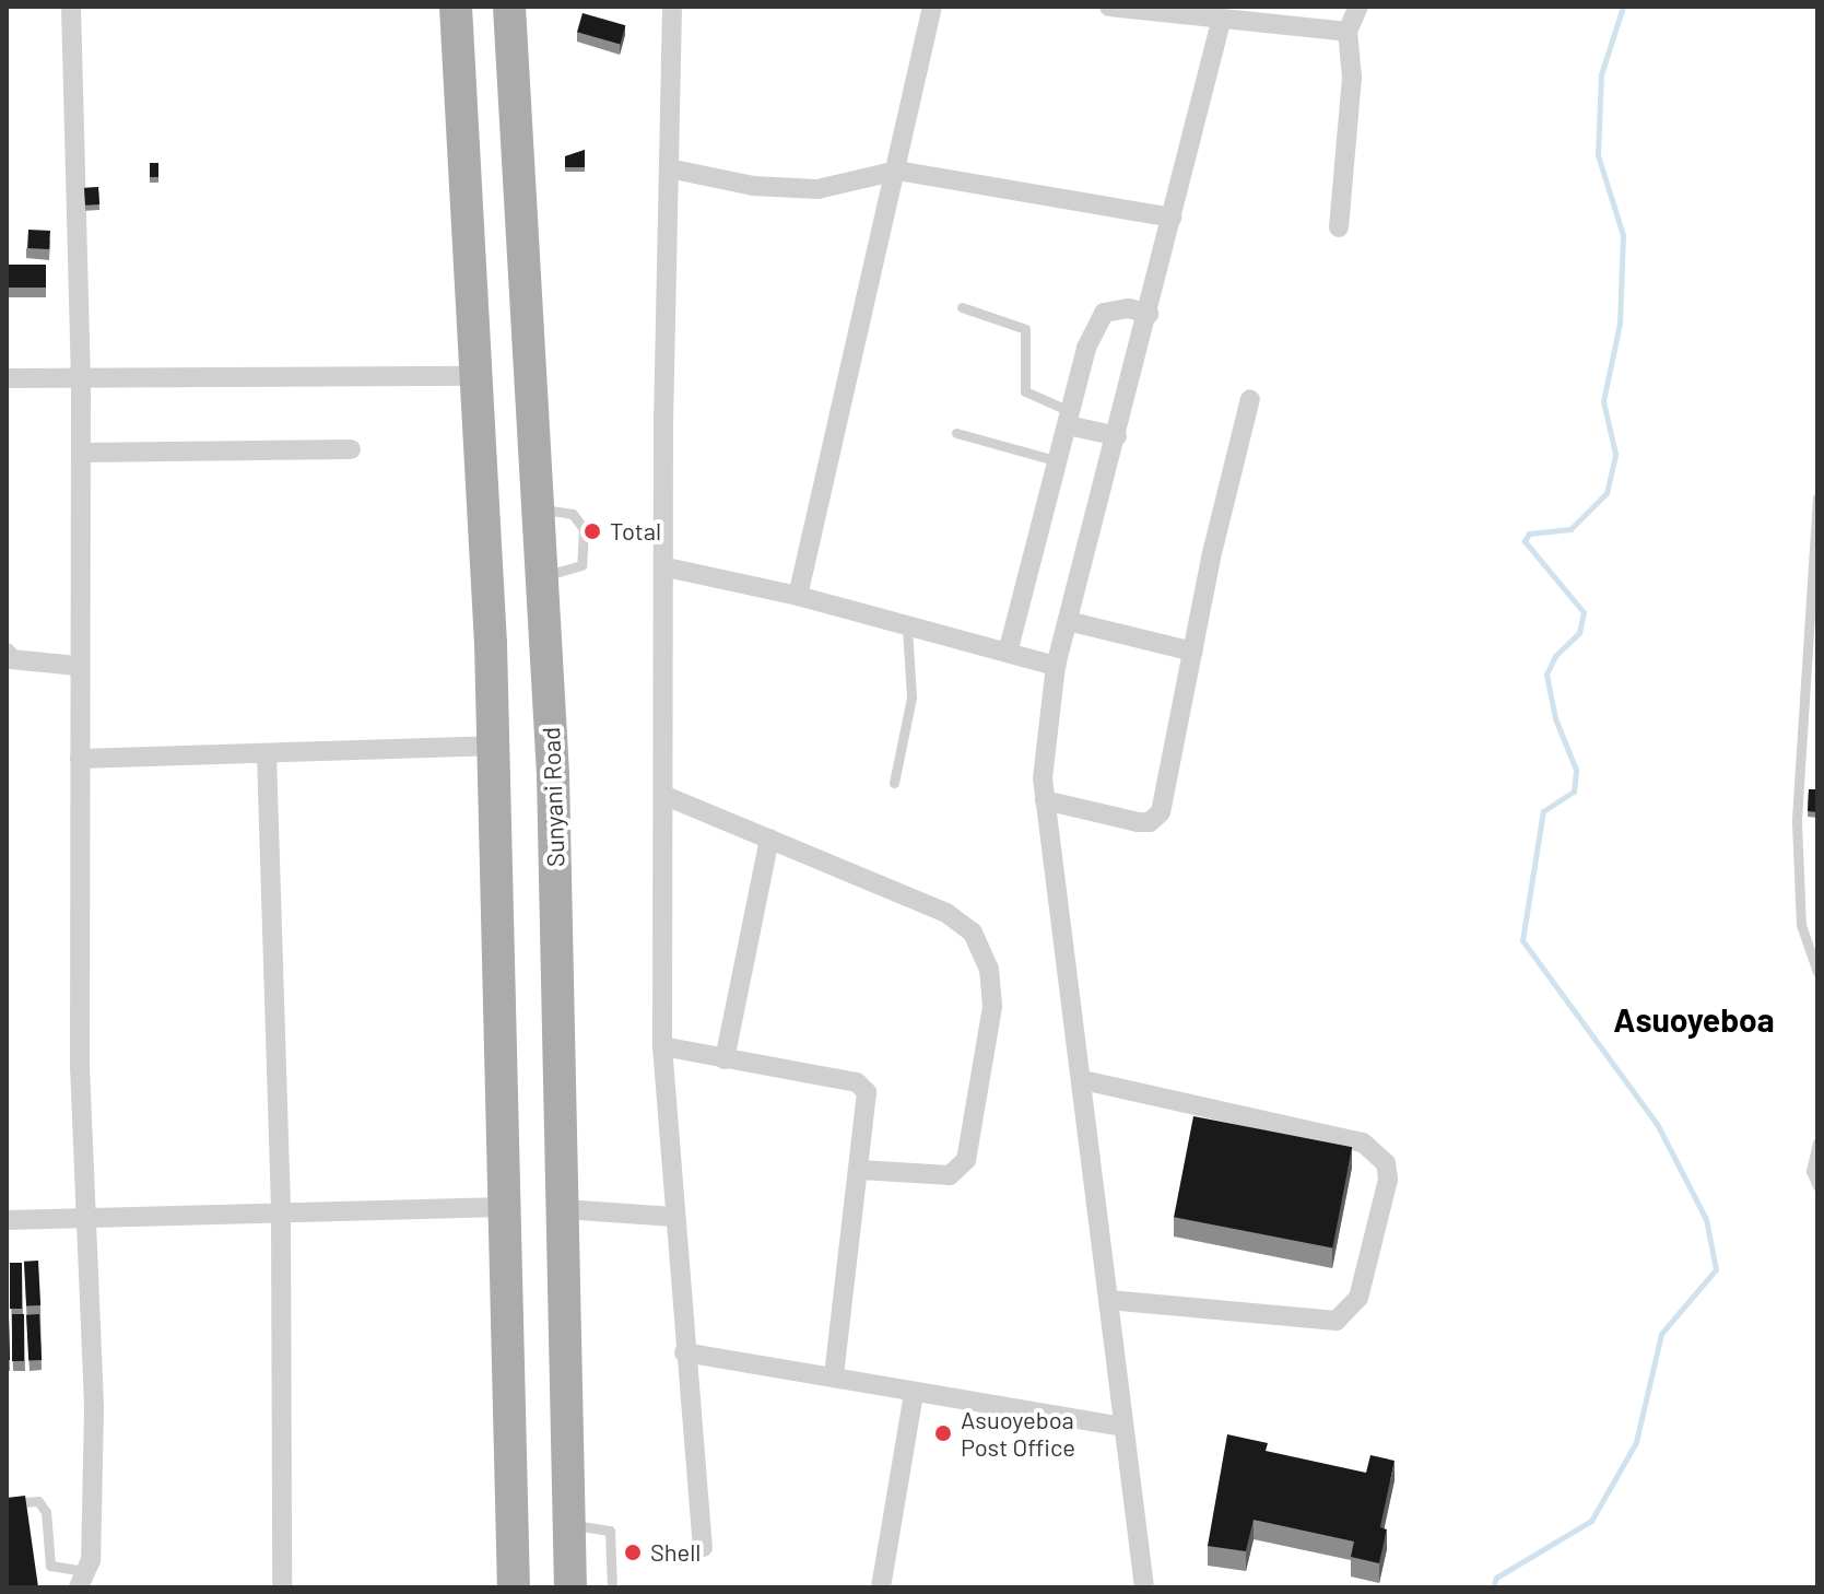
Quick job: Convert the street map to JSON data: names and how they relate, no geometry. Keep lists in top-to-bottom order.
{
  "streets": {
    "main road": ["Sunyani Road"]
  },
  "districts": ["Asuoyeboa"],
  "places": ["Total", "Asuoyeboa Post Office", "Shell"]
}
